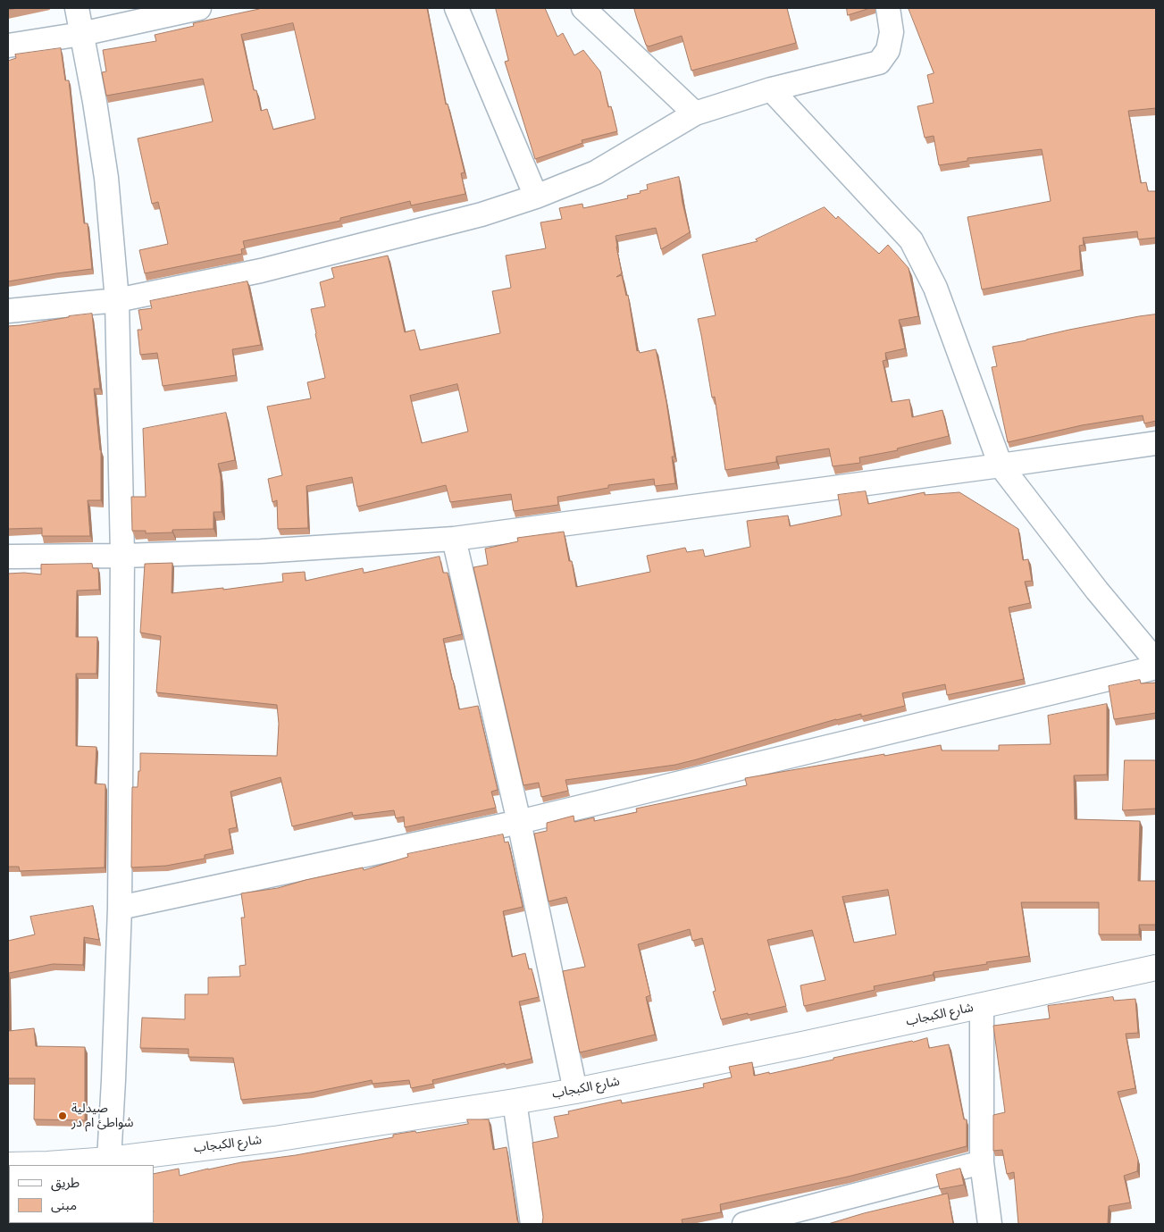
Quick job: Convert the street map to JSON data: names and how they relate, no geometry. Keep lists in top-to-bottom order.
{
  "streets": {
    "main road": ["شارع الكبجاب"]
  },
  "places": ["صيدلية شواطئ ام در"],
  "legend": ["طريق", "مبنى"]
}
